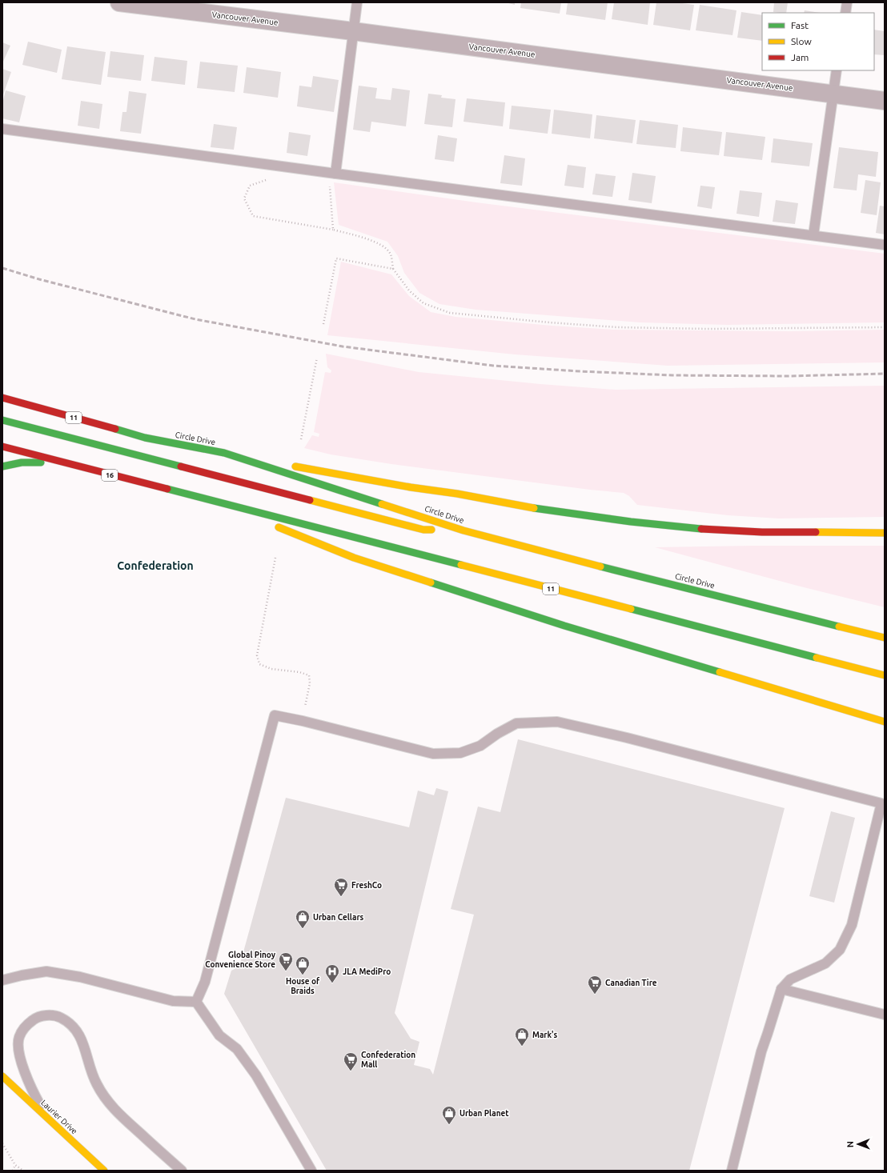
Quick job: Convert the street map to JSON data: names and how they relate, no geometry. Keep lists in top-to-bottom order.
{
  "streets": {
    "main road": [
      "11",
      "Circle Drive",
      "16",
      "Laurier Drive"
    ],
    "street": ["Vancouver Avenue"]
  },
  "crossings": [
    ["11", "16"]
  ],
  "districts": ["Confederation"],
  "places": {
    "supermarket": [
      "FreshCo",
      "Global Pinoy Convenience Store",
      "Canadian Tire",
      "Confederation Mall"
    ],
    "shop": [
      "Urban Cellars",
      "House of Braids",
      "Mark's",
      "Urban Planet"
    ],
    "hospital": ["JLA MediPro"]
  },
  "legend": ["Fast", "Slow", "Jam"],
  "north": "left"
}
